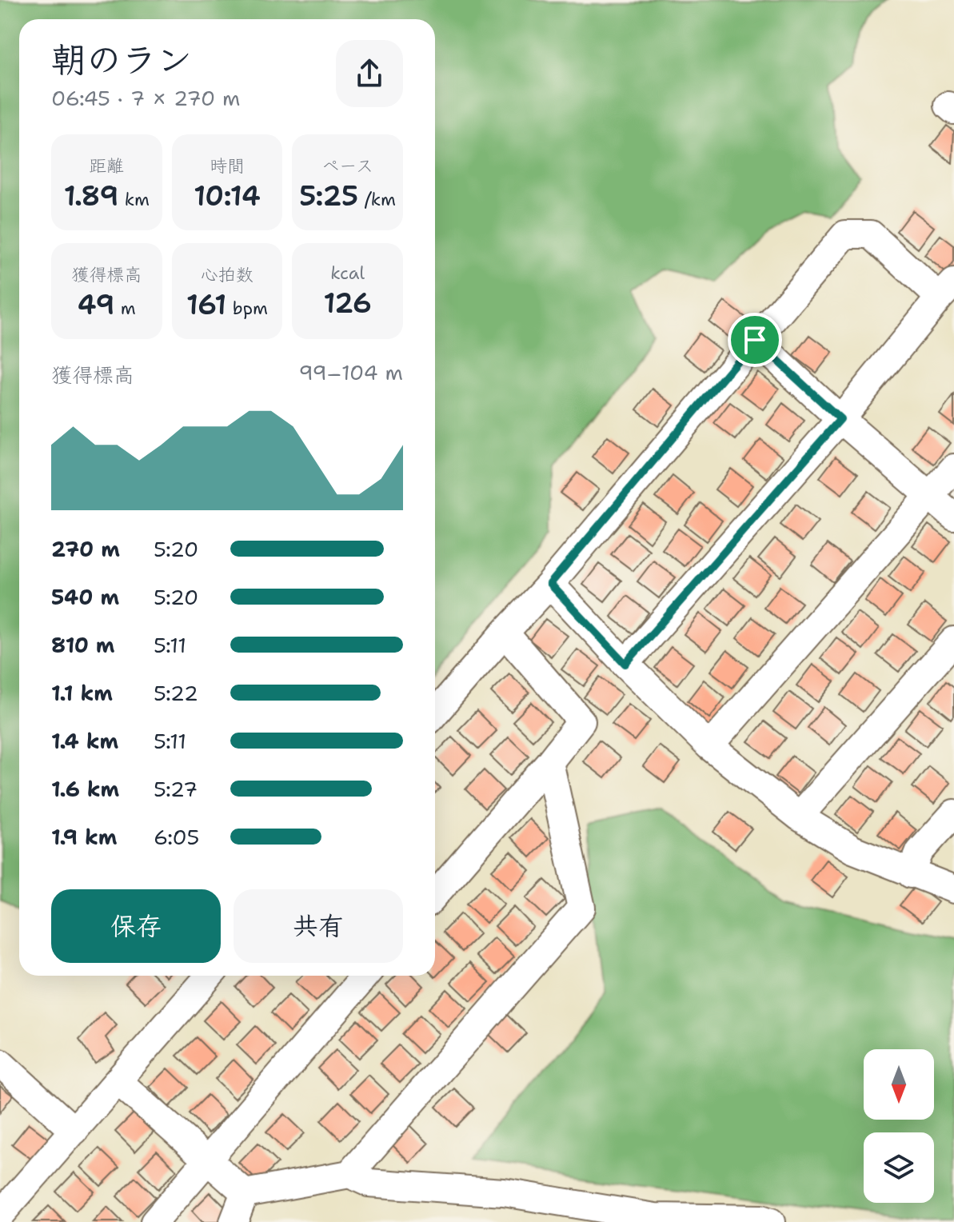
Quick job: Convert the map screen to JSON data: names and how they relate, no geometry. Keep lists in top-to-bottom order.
{
  "north": "bottom",
  "page": {
    "heading": ["朝のラン", "06:45 · 7 × 270 m"],
    "stats": [
      ["距離", "1.89 km"],
      ["時間", "10:14"],
      ["ペース", "5:25 /km"],
      ["獲得標高", "49 m"],
      ["心拍数", "161 bpm"],
      ["kcal", "126"]
    ],
    "chart": ["獲得標高", "99–104 m"],
    "list": [
      {
        "name": "270 m",
        "note": "5:20"
      },
      {
        "name": "540 m",
        "note": "5:20"
      },
      {
        "name": "810 m",
        "note": "5:11"
      },
      {
        "name": "1.1 km",
        "note": "5:22"
      },
      {
        "name": "1.4 km",
        "note": "5:11"
      },
      {
        "name": "1.6 km",
        "note": "5:27"
      },
      {
        "name": "1.9 km",
        "note": "6:05"
      }
    ],
    "buttons": ["保存", "共有"]
  }
}
